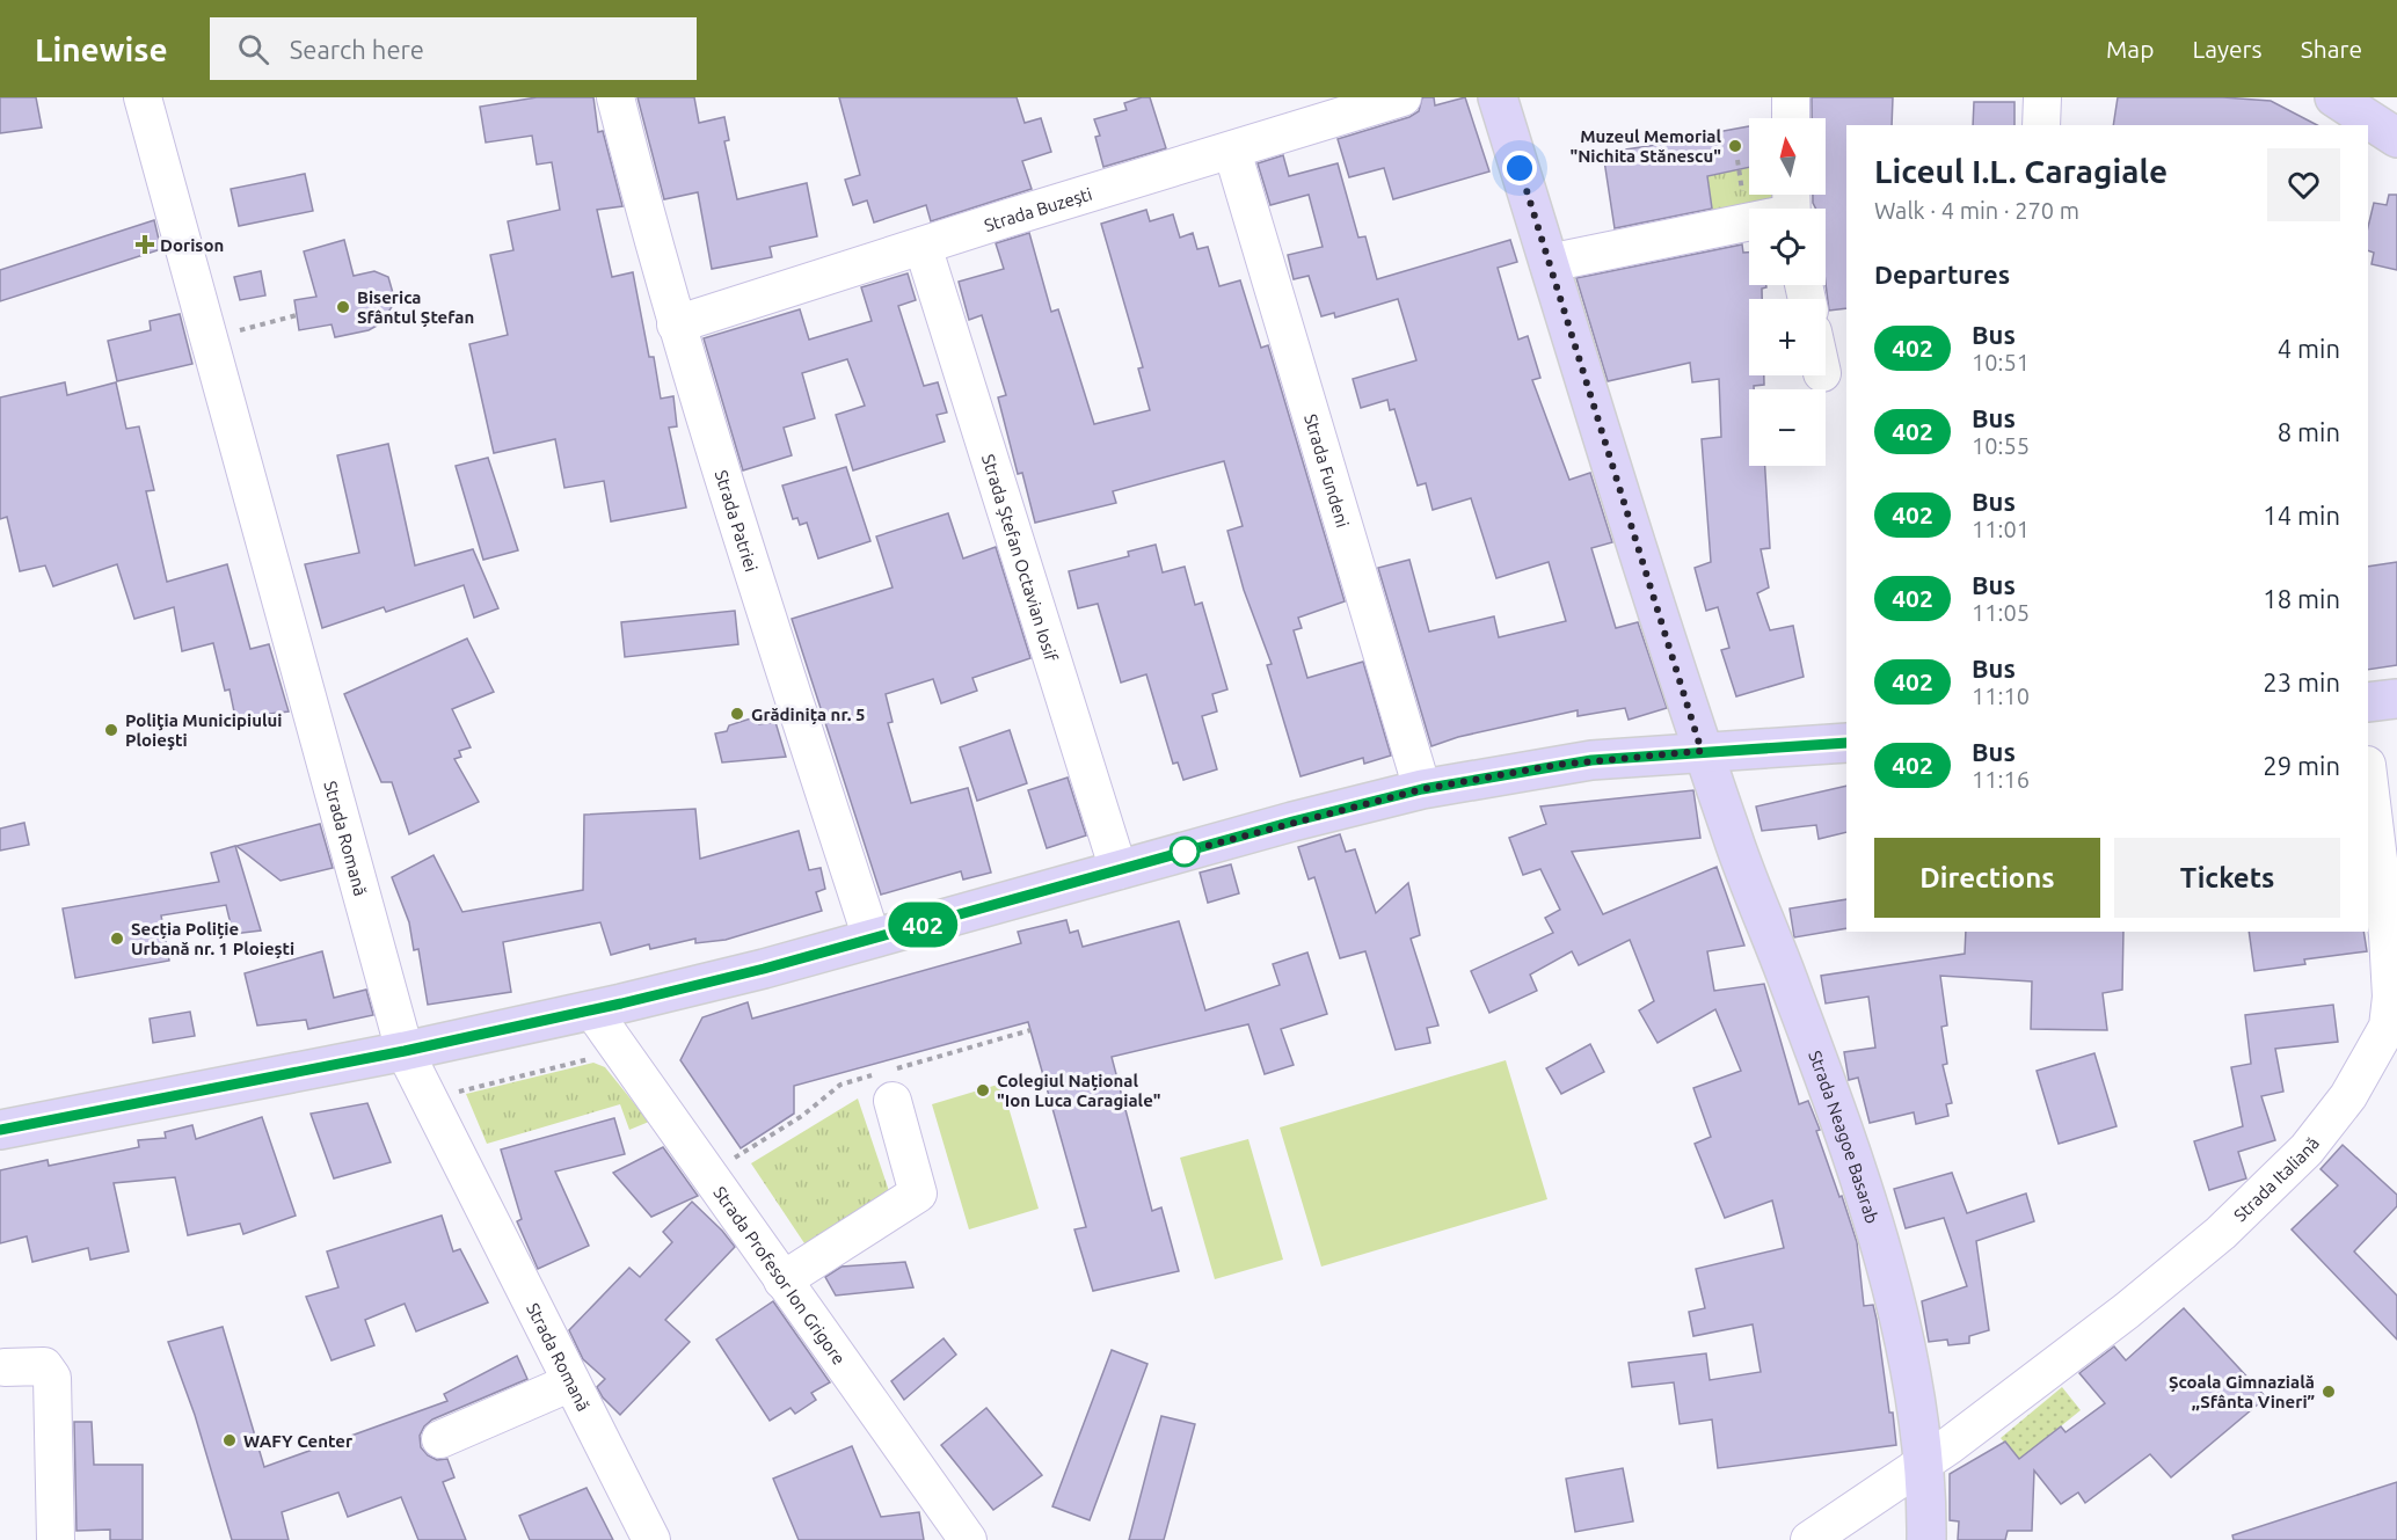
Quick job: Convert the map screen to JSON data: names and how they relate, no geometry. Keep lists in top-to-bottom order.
{
  "streets": {
    "main road": ["Strada Neagoe Basarab"],
    "street": [
      "Strada Buzești",
      "Strada Fundeni",
      "Strada Patriei",
      "Strada Ștefan Octavian Iosif",
      "Strada Romană",
      "Strada Italiană",
      "Strada Profesor Ion Grigore"
    ]
  },
  "crossings": [
    ["Strada Buzești", "Strada Fundeni"],
    ["Strada Buzești", "Strada Patriei"],
    ["Strada Buzești", "Strada Ștefan Octavian Iosif"],
    ["Strada Neagoe Basarab", "Strada Italiană"]
  ],
  "places": {
    "other": [
      "Muzeul Memorial \"Nichita Stănescu\"",
      "Biserica Sfântul Ștefan",
      "Grădinița nr. 5",
      "Poliţia Municipiului Ploieşti",
      "Secția Poliție Urbană nr. 1 Ploiești",
      "Colegiul Național \"Ion Luca Caragiale\"",
      "Școala Gimnazială ,,Sfânta Vineri”",
      "WAFY Center"
    ],
    "health": ["Dorison"]
  },
  "lines": ["bus line 402"],
  "north": "top",
  "page": {
    "header": "Linewise",
    "search": "Search here",
    "nav": ["Map", "Layers", "Share"],
    "on_map": "402",
    "map_buttons": ["+", "−"],
    "heading": [
      ["Liceul I.L. Caragiale", "Walk · 4 min · 270 m"],
      "Departures"
    ],
    "list": [
      {
        "mark": "402",
        "name": "Bus",
        "note": "10:51",
        "value": "4 min"
      },
      {
        "mark": "402",
        "name": "Bus",
        "note": "10:55",
        "value": "8 min"
      },
      {
        "mark": "402",
        "name": "Bus",
        "note": "11:01",
        "value": "14 min"
      },
      {
        "mark": "402",
        "name": "Bus",
        "note": "11:05",
        "value": "18 min"
      },
      {
        "mark": "402",
        "name": "Bus",
        "note": "11:10",
        "value": "23 min"
      },
      {
        "mark": "402",
        "name": "Bus",
        "note": "11:16",
        "value": "29 min"
      }
    ],
    "buttons": ["Directions", "Tickets"]
  }
}
